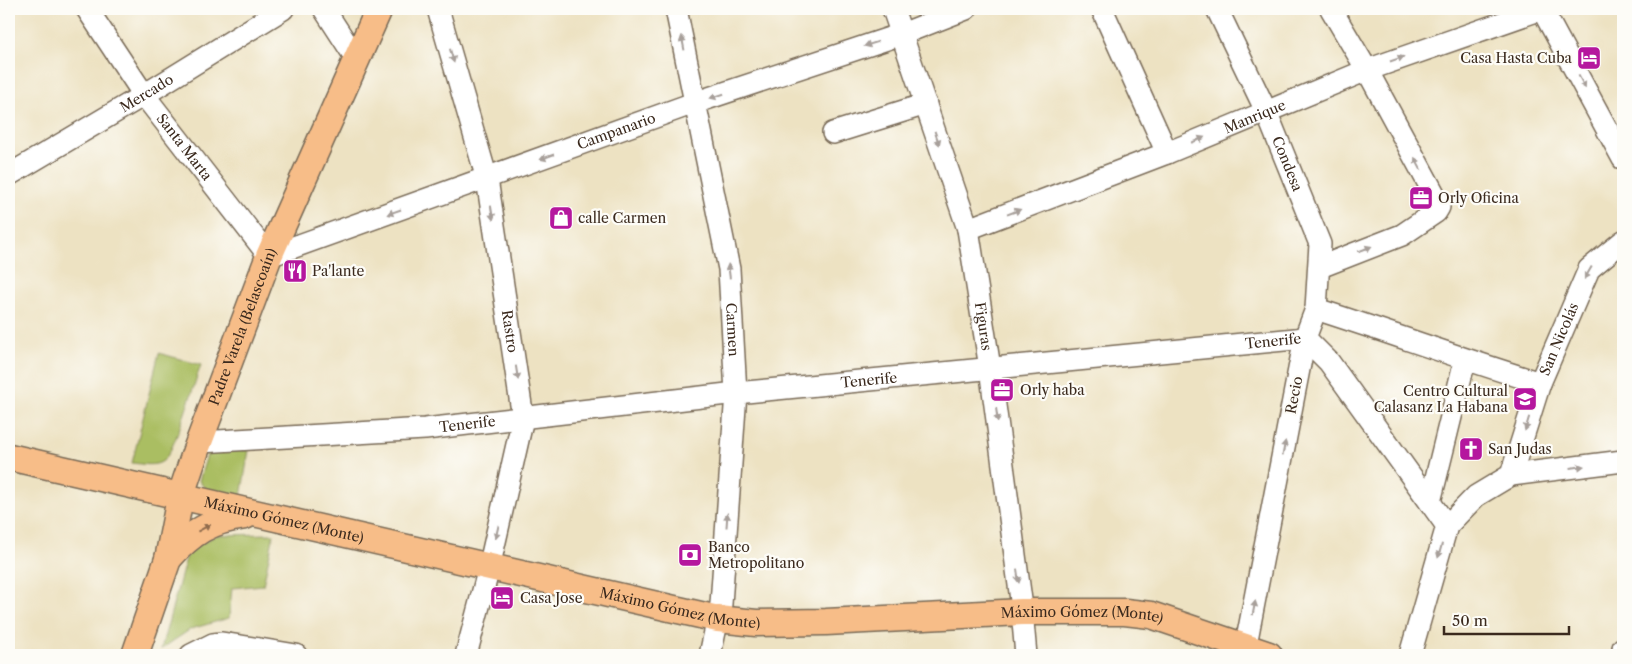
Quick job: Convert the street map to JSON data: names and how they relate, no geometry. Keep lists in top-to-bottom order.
{
  "streets": {
    "main road": ["Padre Varela (Belascoaín)", "Máximo Gómez (Monte)"],
    "street": [
      "Mercado",
      "Manrique",
      "Campanario",
      "Santa Marta",
      "Condesa",
      "Figuras",
      "Carmen",
      "Rastro",
      "San Nicolás",
      "Tenerife",
      "Recio"
    ]
  },
  "crossings": [
    ["Mercado", "Santa Marta"],
    ["Manrique", "Condesa"],
    ["Manrique", "Figuras"],
    ["Campanario", "Santa Marta"],
    ["Campanario", "Padre Varela (Belascoaín)"],
    ["Campanario", "Figuras"],
    ["Campanario", "Carmen"],
    ["Campanario", "Rastro"],
    ["Santa Marta", "Padre Varela (Belascoaín)"],
    ["Condesa", "Recio"],
    ["Padre Varela (Belascoaín)", "Tenerife"],
    ["Padre Varela (Belascoaín)", "Máximo Gómez (Monte)"],
    ["Figuras", "Tenerife"],
    ["Figuras", "Máximo Gómez (Monte)"],
    ["Carmen", "Tenerife"],
    ["Carmen", "Máximo Gómez (Monte)"],
    ["Rastro", "Tenerife"],
    ["Rastro", "Máximo Gómez (Monte)"],
    ["Tenerife", "Recio"],
    ["Recio", "Máximo Gómez (Monte)"]
  ],
  "one_way": [
    "Manrique",
    "Campanario",
    "Figuras",
    "Carmen",
    "Rastro"
  ],
  "places": {
    "hotel": ["Casa Hasta Cuba", "Casa Jose"],
    "office": ["Orly Oficina", "Orly haba"],
    "shop": ["calle Carmen"],
    "restaurant": ["Pa'lante"],
    "school or university": ["Centro Cultural Calasanz La Habana"],
    "church": ["San Judas"],
    "bank": ["Banco Metropolitano"]
  },
  "scale_bar": "50 m"
}
